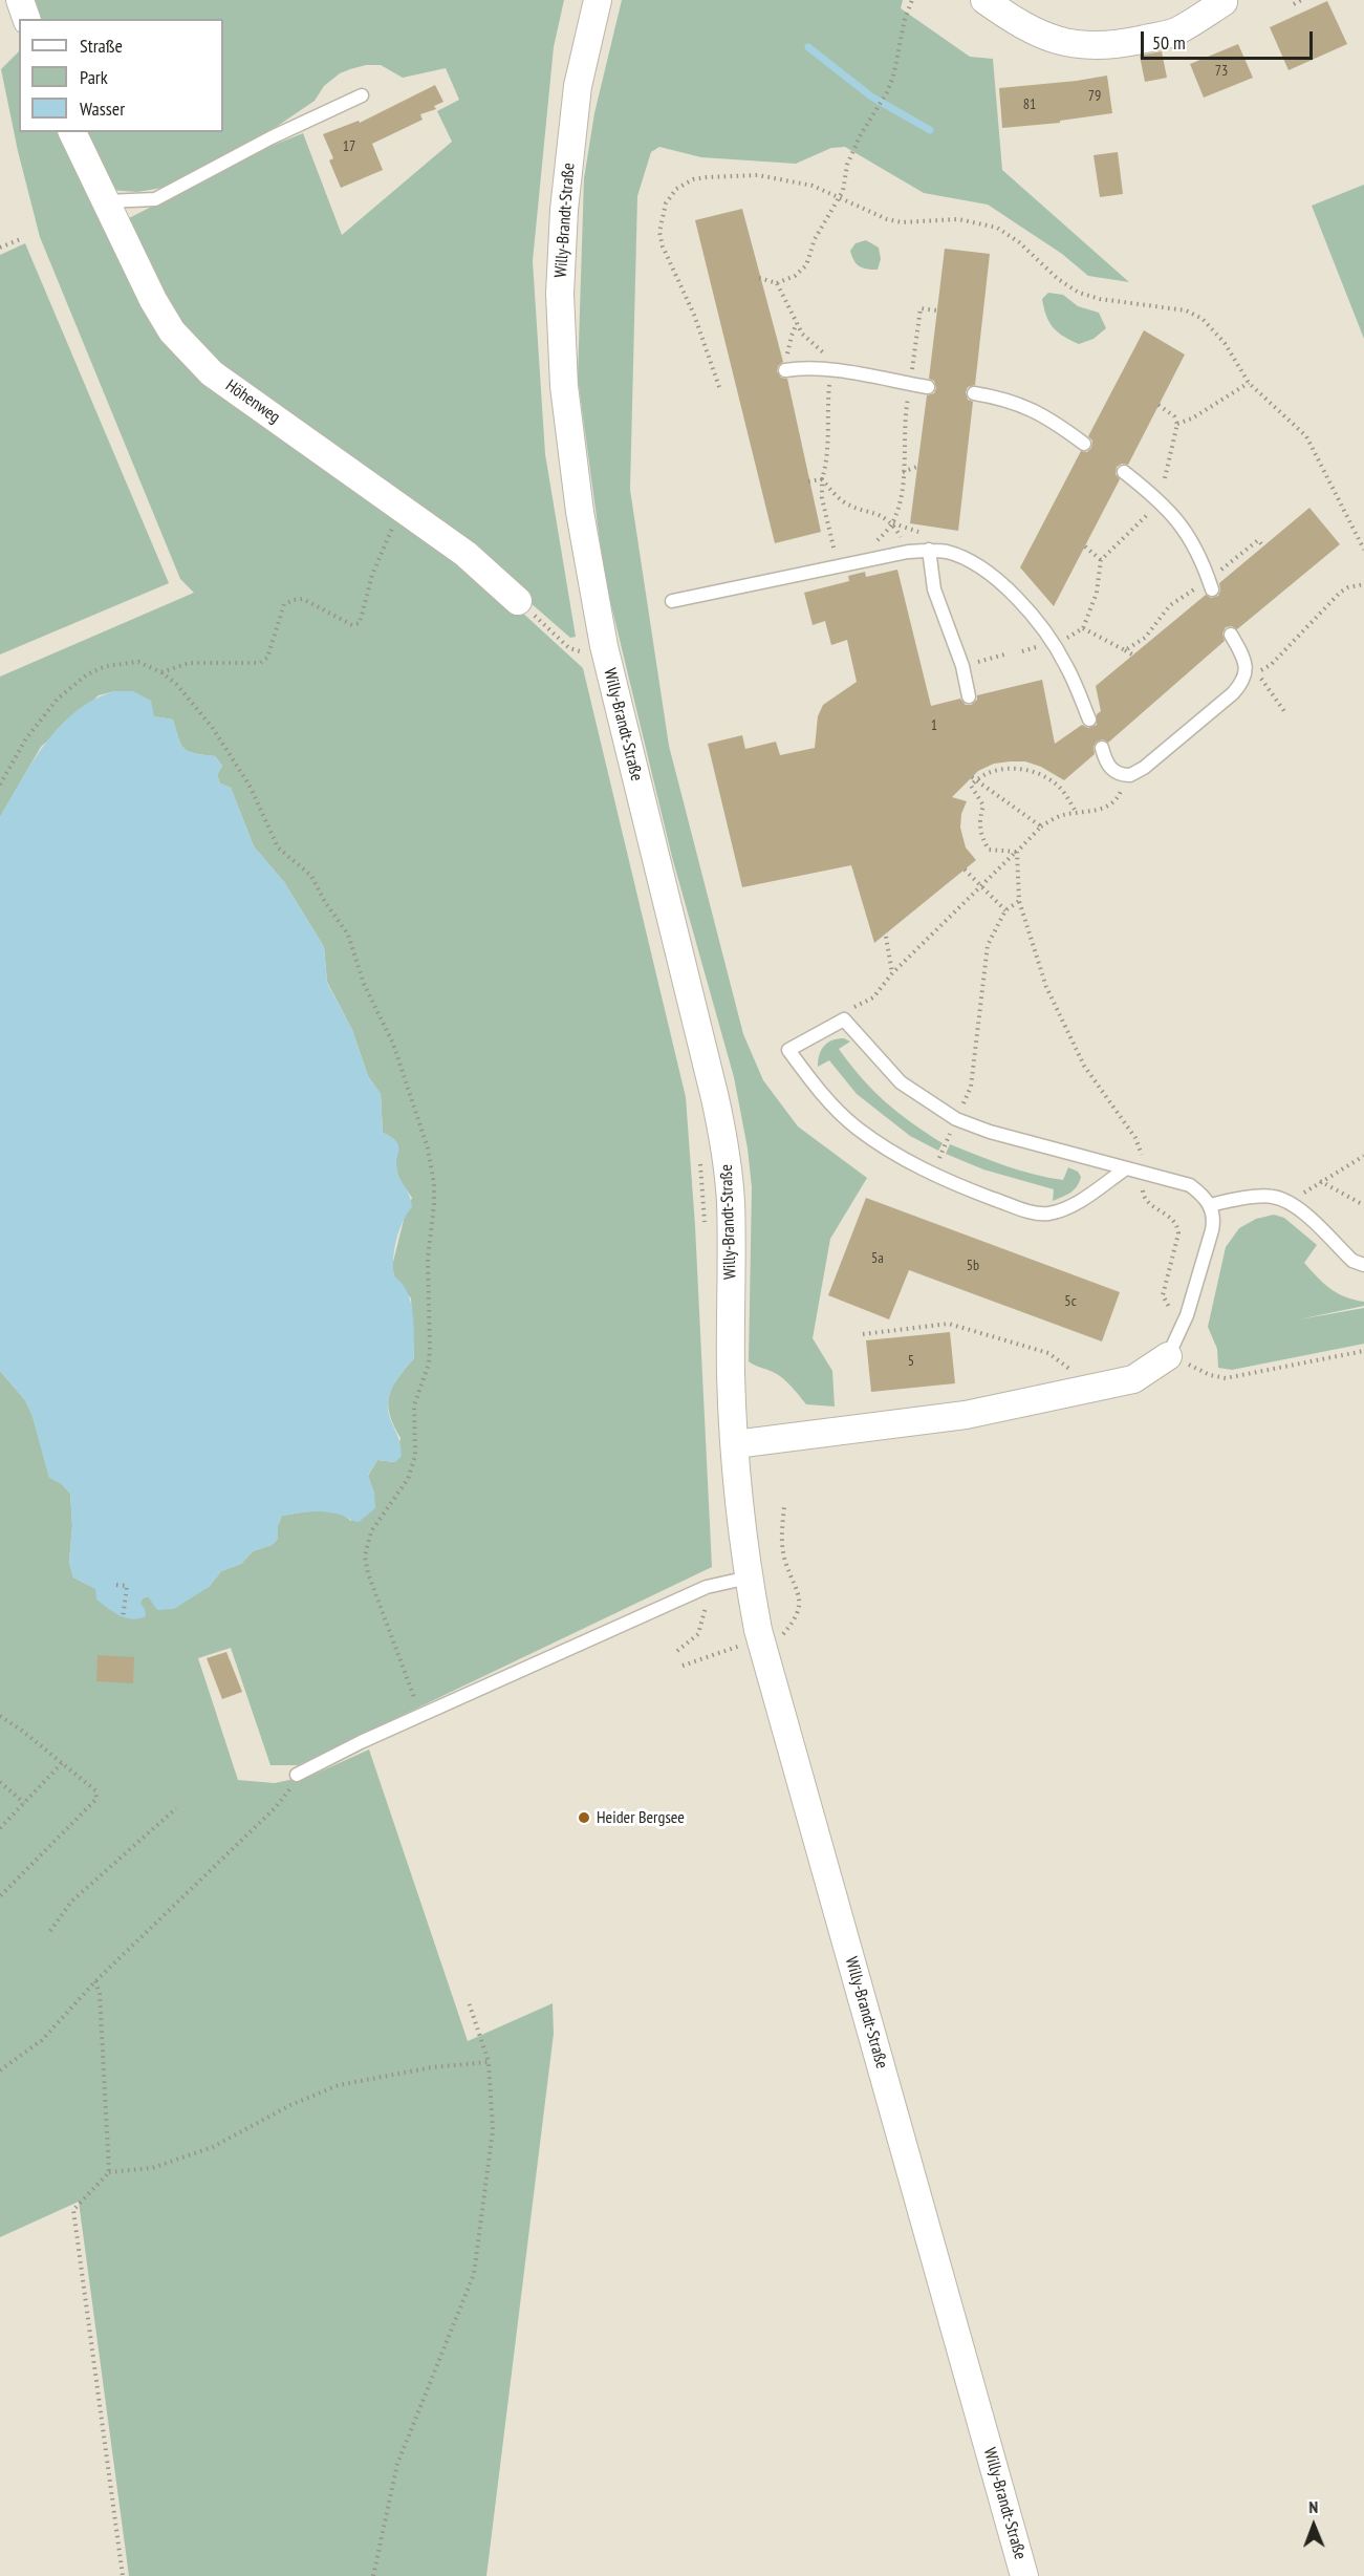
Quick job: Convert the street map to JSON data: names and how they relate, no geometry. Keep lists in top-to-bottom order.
{
  "streets": {
    "street": ["Willy-Brandt-Straße", "Höhenweg"]
  },
  "places": ["Heider Bergsee"],
  "house_numbers": [
    "73",
    "79",
    "81",
    "17",
    "1",
    "5a",
    "5b",
    "5c",
    "5"
  ],
  "legend": ["Straße", "Park", "Wasser"],
  "scale_bar": "50 m",
  "north": "top"
}
